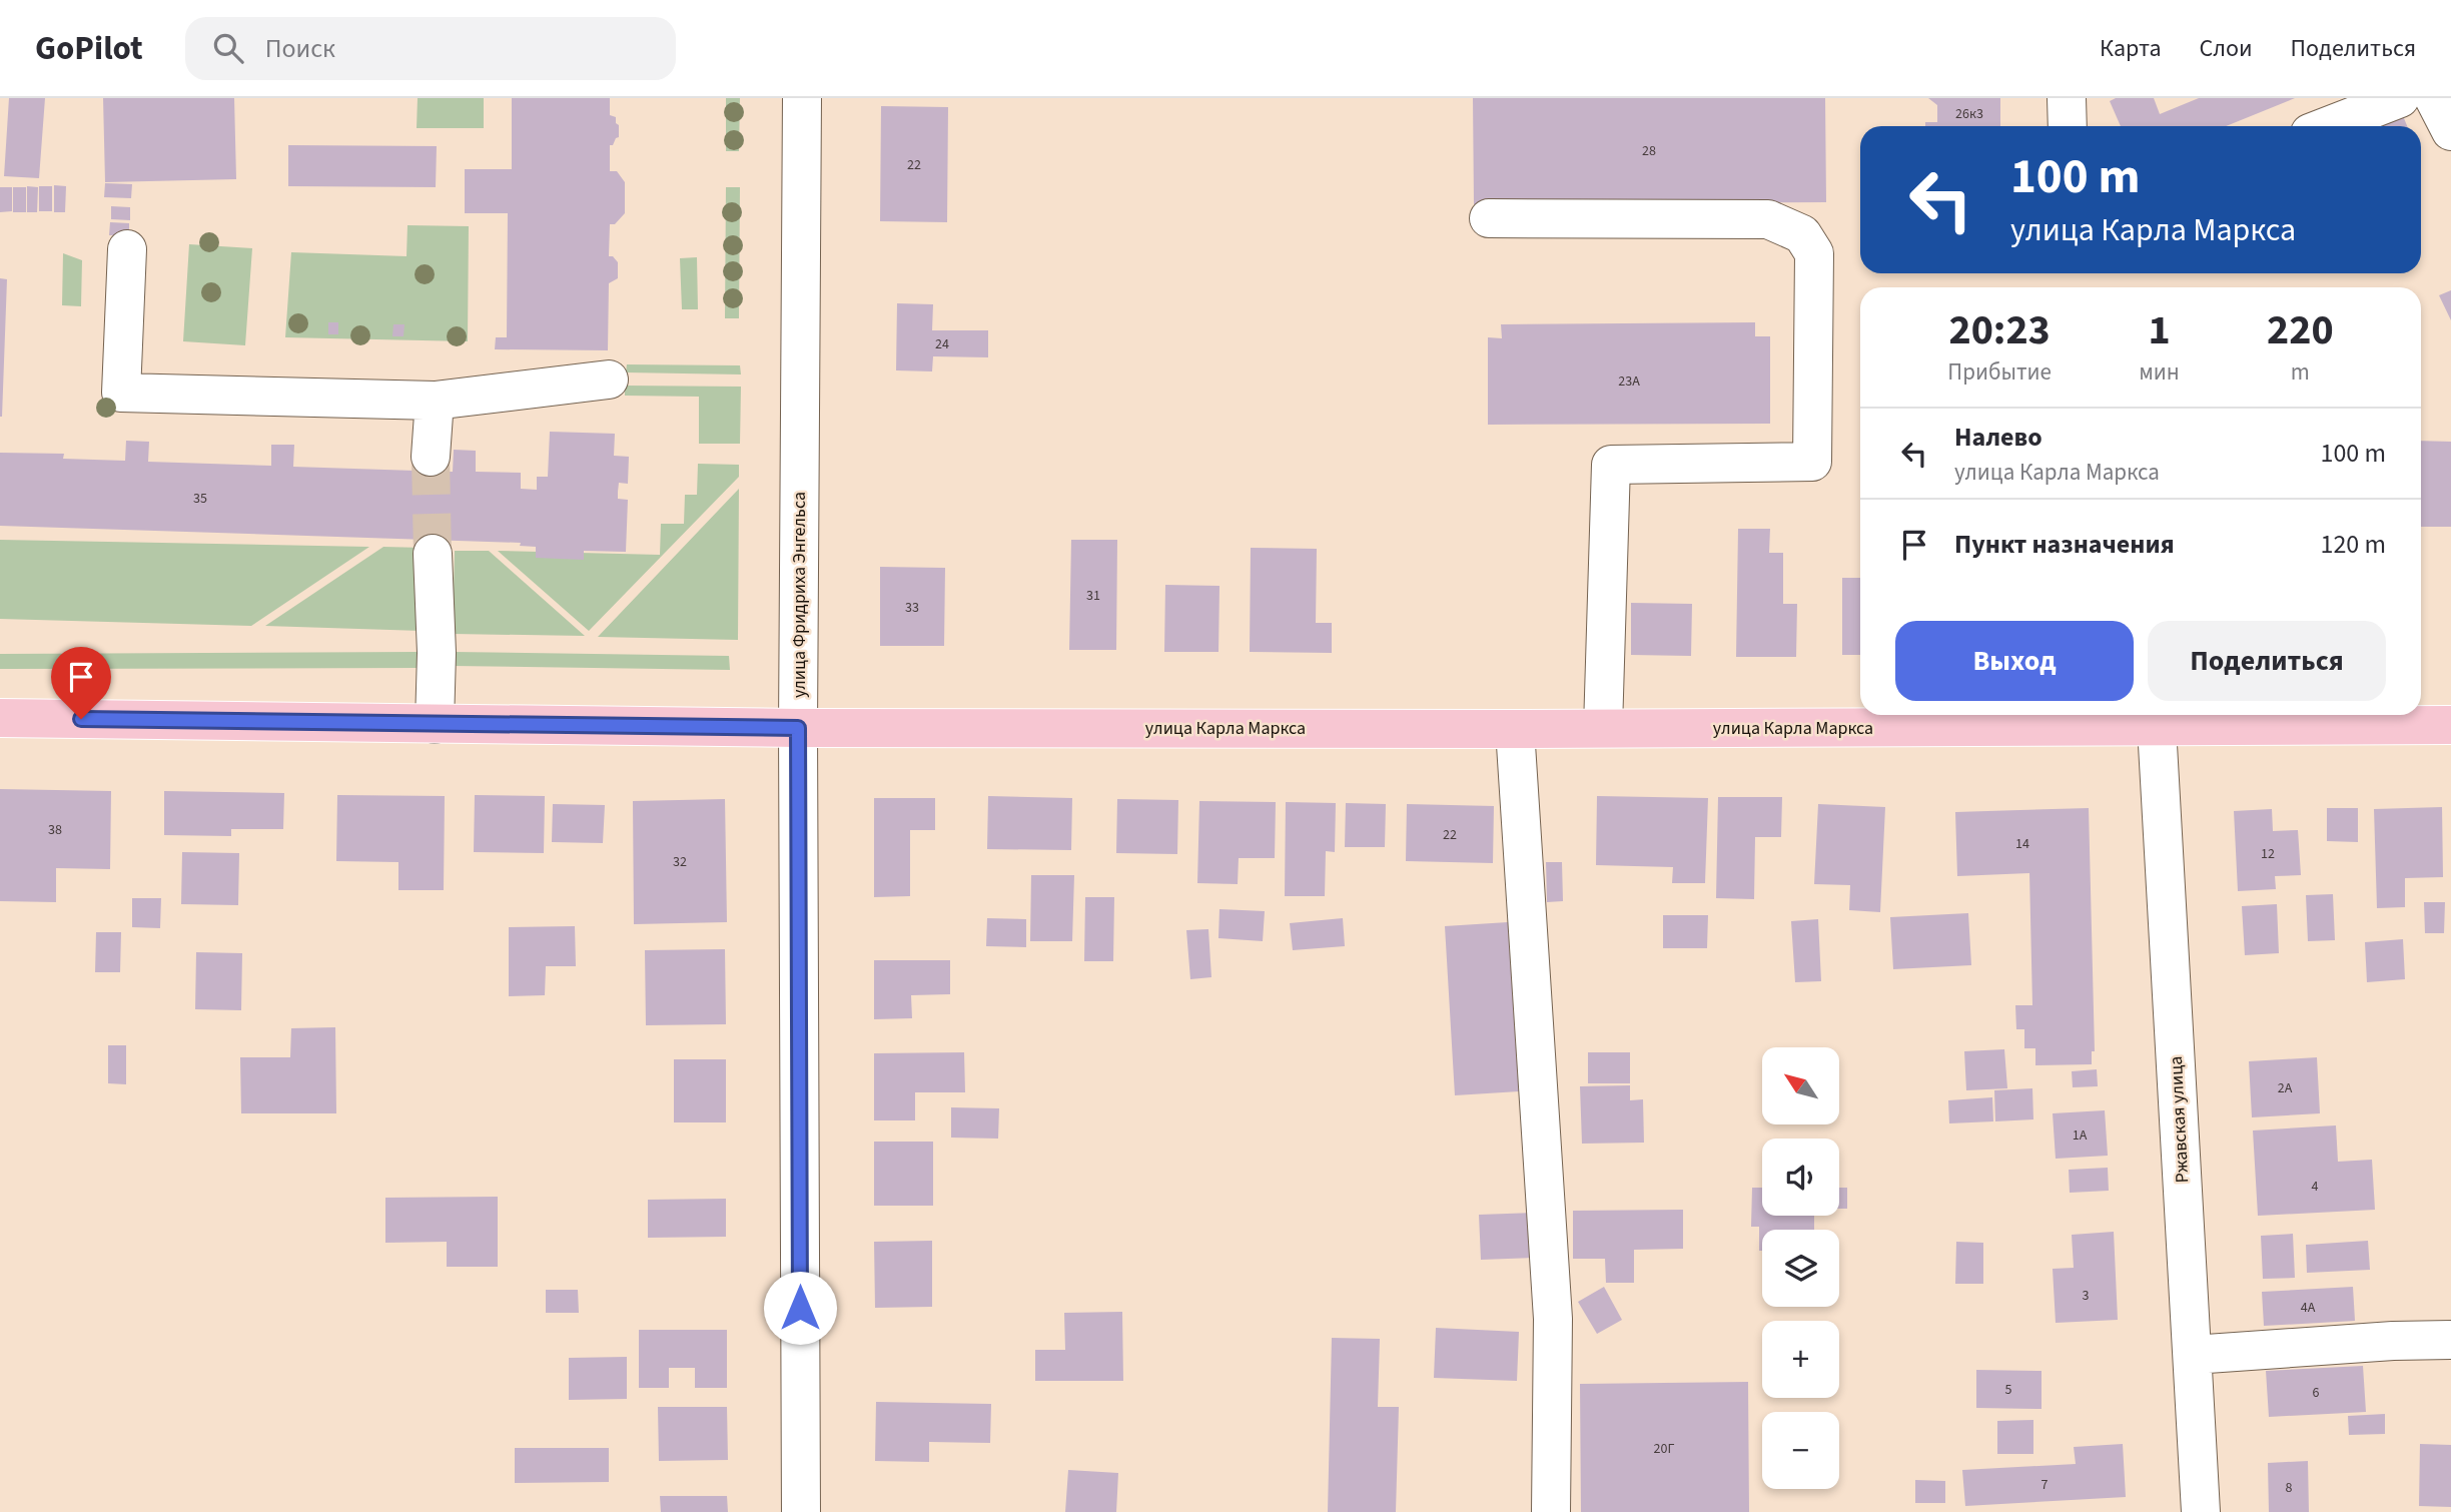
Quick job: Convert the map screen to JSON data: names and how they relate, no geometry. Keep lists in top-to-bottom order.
{
  "streets": {
    "main road": ["улица Карла Маркса"],
    "street": ["улица Фридриха Энгельса", "Ржавская улица"]
  },
  "crossings": [
    ["улица Фридриха Энгельса", "улица Карла Маркса"],
    ["улица Карла Маркса", "Ржавская улица"]
  ],
  "house_numbers": [
    "26к3",
    "28",
    "22",
    "24",
    "23А",
    "35",
    "31",
    "33",
    "38",
    "22",
    "14",
    "12",
    "32",
    "2А",
    "1А",
    "4",
    "3",
    "4А",
    "5",
    "6",
    "20Г",
    "7",
    "8"
  ],
  "north": "top left",
  "page": {
    "header": "GoPilot",
    "search": "Поиск",
    "nav": ["Карта", "Слои", "Поделиться"],
    "turn": ["100 m", "улица Карла Маркса"],
    "eta": [
      "20:23",
      "Прибытие",
      "1",
      "мин",
      "220",
      "m"
    ],
    "list": [
      {
        "name": "Налево",
        "note": "улица Карла Маркса",
        "value": "100 m"
      },
      {
        "name": "Пункт назначения",
        "value": "120 m"
      }
    ],
    "buttons": ["Выход", "Поделиться"],
    "map_buttons": ["+", "−"]
  }
}
